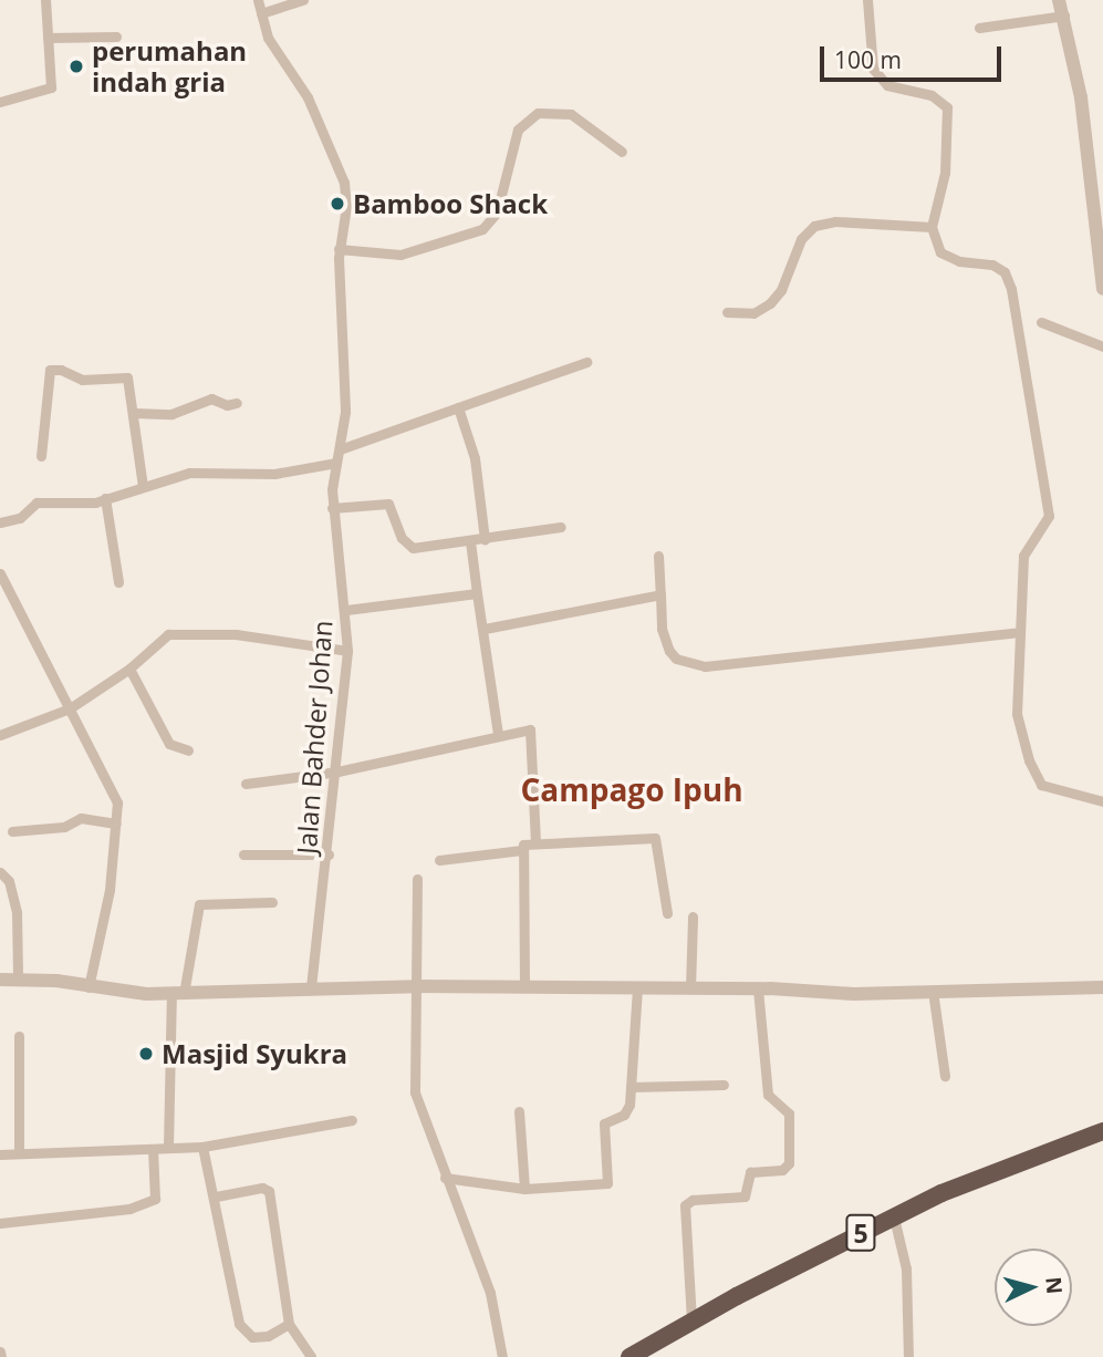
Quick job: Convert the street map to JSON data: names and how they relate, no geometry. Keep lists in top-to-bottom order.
{
  "streets": {
    "highway": ["5"],
    "street": ["Jalan Bahder Johan"]
  },
  "districts": ["Campago Ipuh"],
  "places": ["perumahan indah gria", "Bamboo Shack", "Masjid Syukra"],
  "scale_bar": "100 m",
  "north": "right"
}
